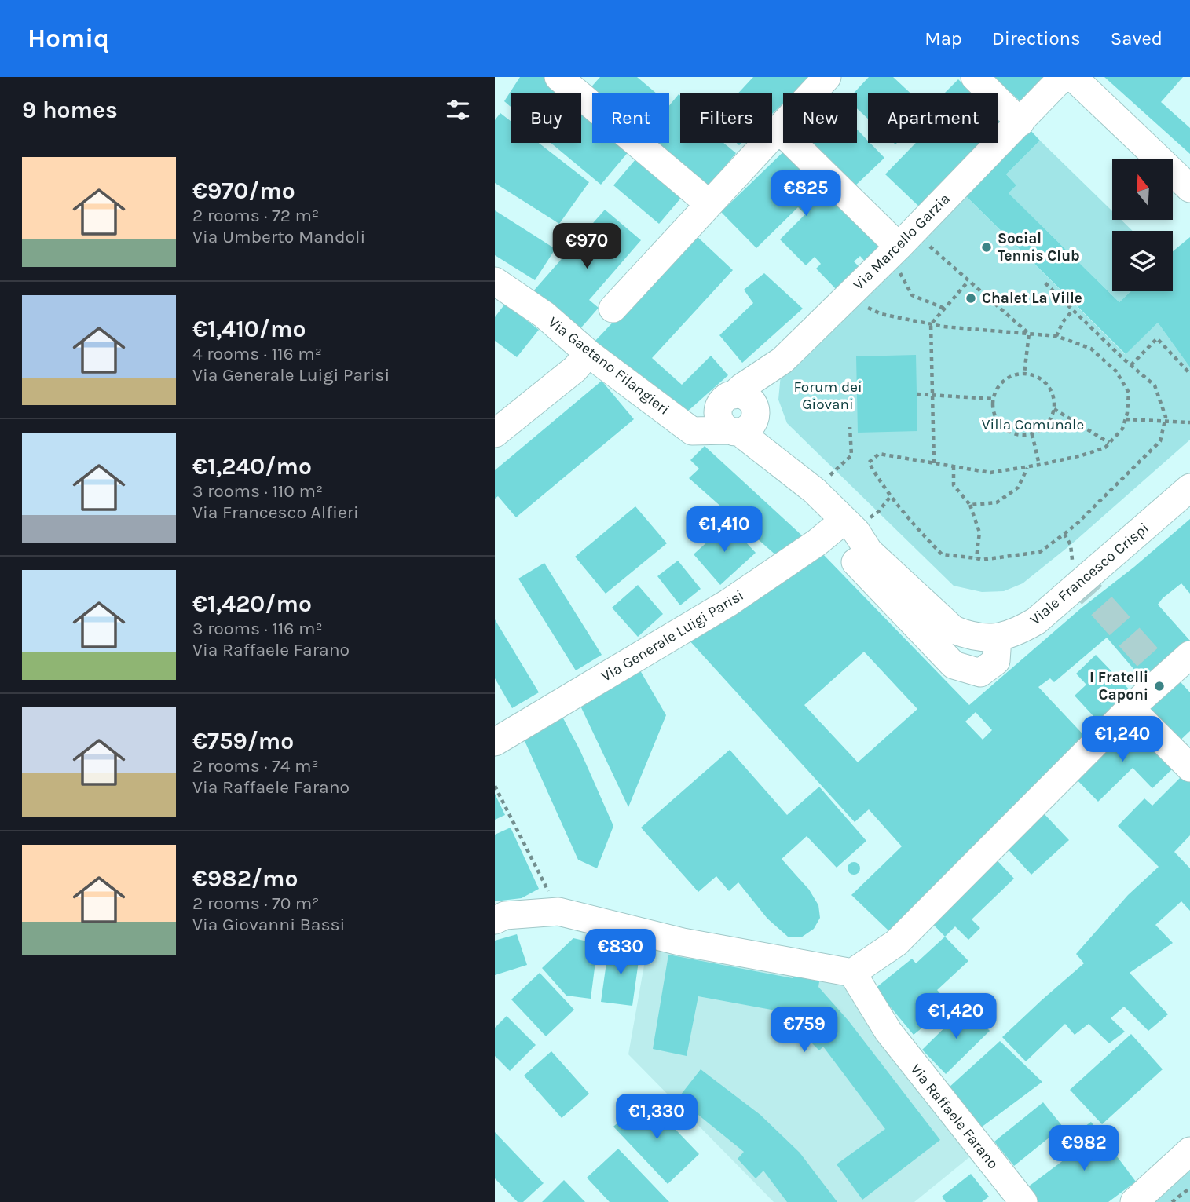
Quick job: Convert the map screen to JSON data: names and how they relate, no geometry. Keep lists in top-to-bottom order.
{
  "streets": {
    "street": [
      "Via Marcello Garzia",
      "Via Gaetano Filangieri",
      "Viale Francesco Crispi",
      "Via Generale Luigi Parisi",
      "Via Raffaele Farano"
    ]
  },
  "crossings": [
    ["Via Marcello Garzia", "Via Gaetano Filangieri"],
    ["Via Marcello Garzia", "Viale Francesco Crispi"],
    ["Via Gaetano Filangieri", "Viale Francesco Crispi"],
    ["Viale Francesco Crispi", "Via Generale Luigi Parisi"]
  ],
  "parks": ["Forum dei Giovani", "Villa Comunale"],
  "places": ["Social Tennis Club", "Chalet La Ville", "I Fratelli Caponi"],
  "north": "top",
  "page": {
    "header": "Homiq",
    "nav": ["Map", "Directions", "Saved"],
    "heading": "9 homes",
    "chip": [
      "Buy",
      "Rent",
      "Filters",
      "New",
      "Apartment"
    ],
    "list": [
      {
        "name": "€970/mo",
        "note": "2 rooms · 72 m² · Via Umberto Mandoli"
      },
      {
        "name": "€1,410/mo",
        "note": "4 rooms · 116 m² · Via Generale Luigi Parisi"
      },
      {
        "name": "€1,240/mo",
        "note": "3 rooms · 110 m² · Via Francesco Alfieri"
      },
      {
        "name": "€1,420/mo",
        "note": "3 rooms · 116 m² · Via Raffaele Farano"
      },
      {
        "name": "€759/mo",
        "note": "2 rooms · 74 m² · Via Raffaele Farano"
      },
      {
        "name": "€982/mo",
        "note": "2 rooms · 70 m² · Via Giovanni Bassi"
      }
    ],
    "price": [
      "€825",
      "€970",
      "€1,410",
      "€1,240",
      "€830",
      "€1,420",
      "€759",
      "€1,330",
      "€982"
    ]
  }
}
